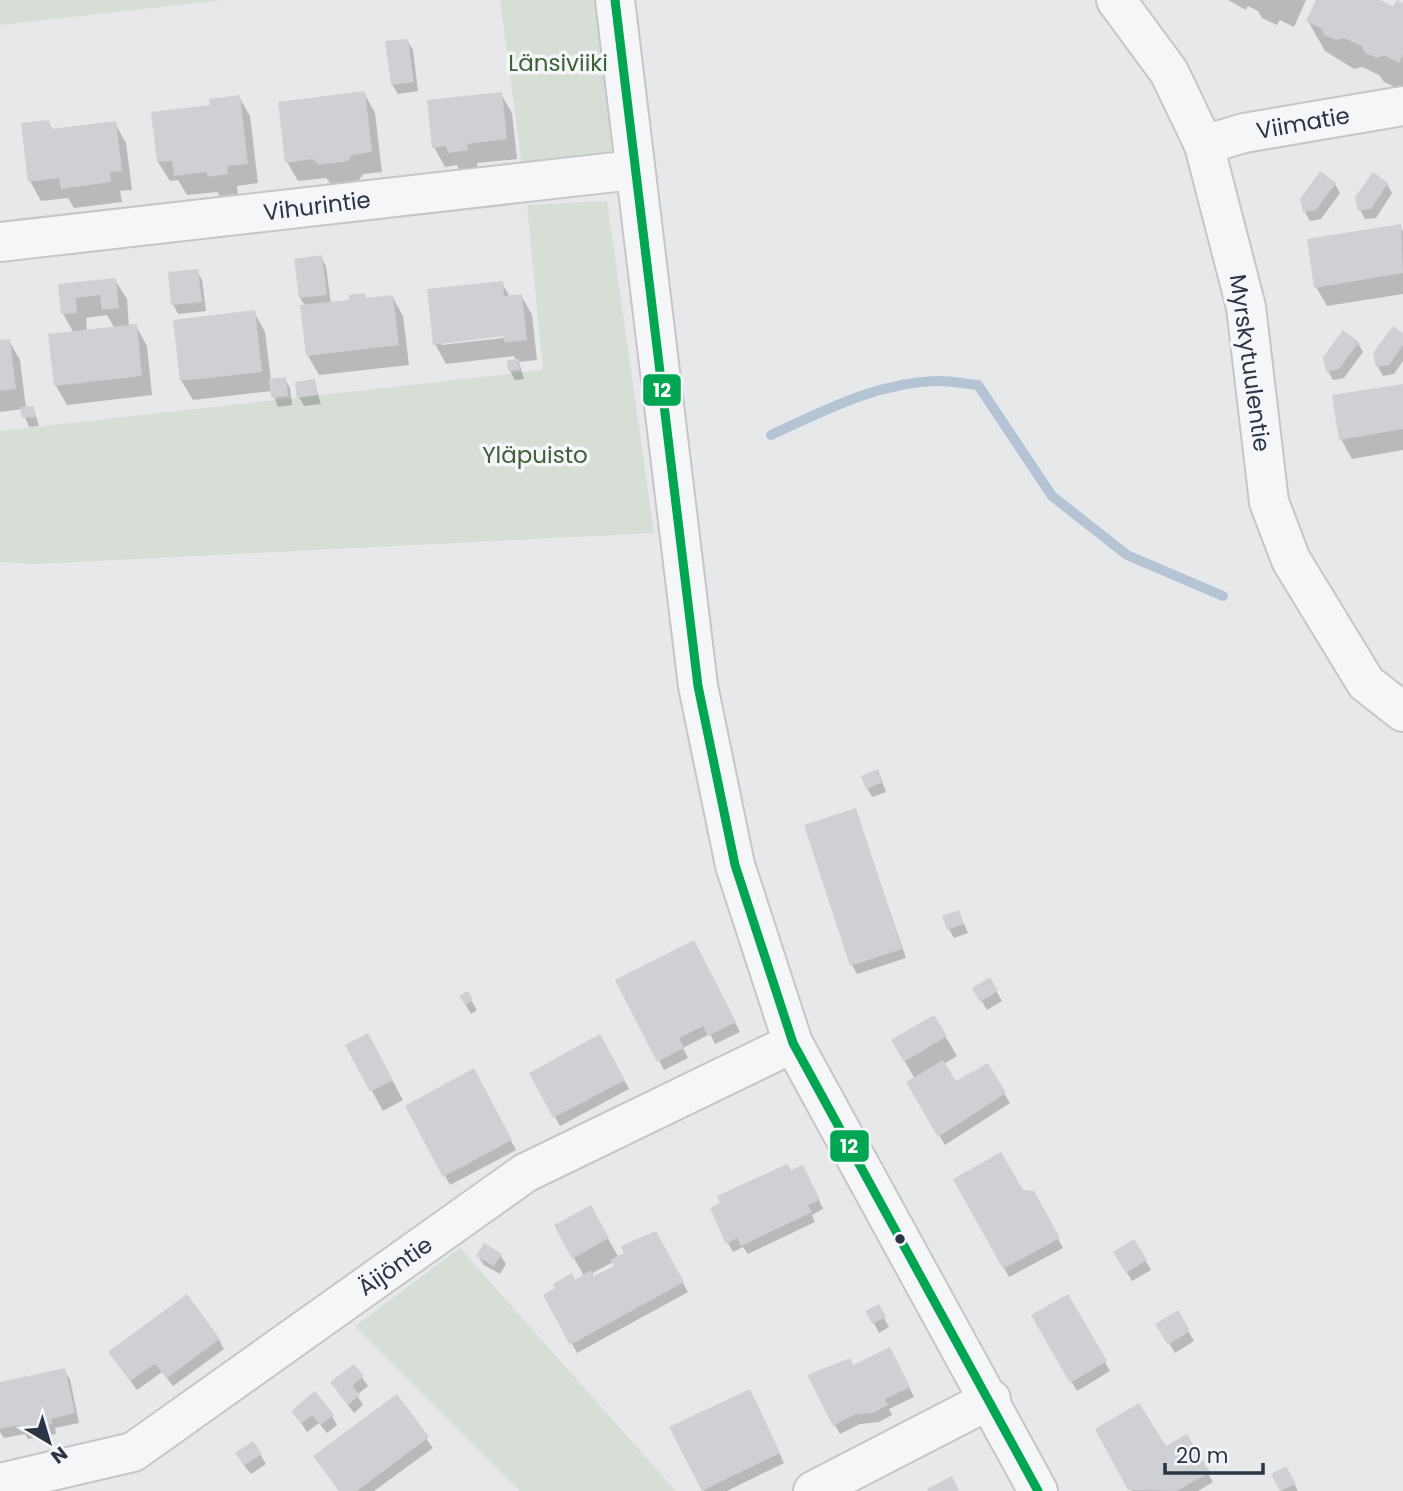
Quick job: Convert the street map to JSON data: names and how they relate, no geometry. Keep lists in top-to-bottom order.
{
  "streets": {
    "street": [
      "Viimatie",
      "Vihurintie",
      "Myrskytuulentie",
      "Äijöntie"
    ]
  },
  "crossings": [
    ["Viimatie", "Myrskytuulentie"]
  ],
  "parks": ["Länsiviiki", "Yläpuisto"],
  "lines": ["transit line 12"],
  "scale_bar": "20 m",
  "north": "bottom right"
}
